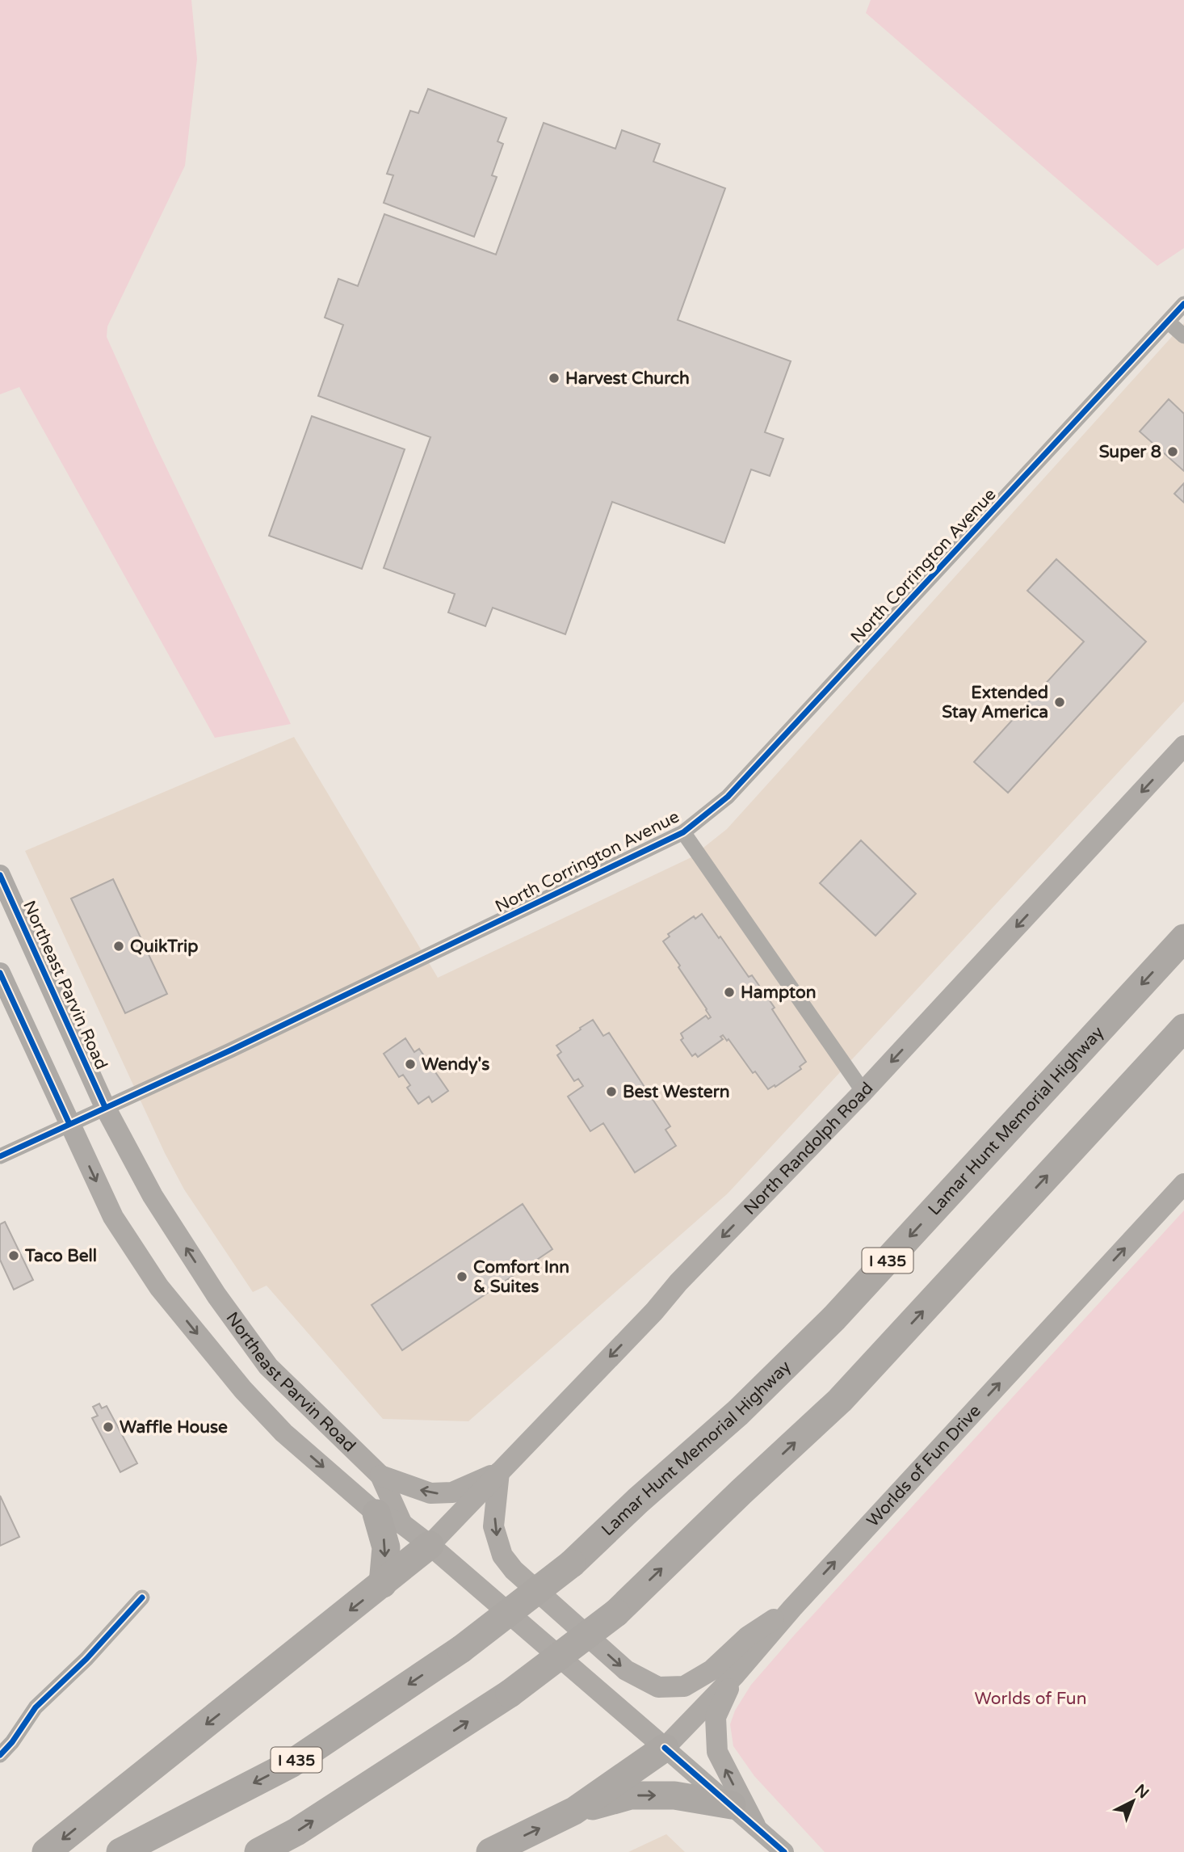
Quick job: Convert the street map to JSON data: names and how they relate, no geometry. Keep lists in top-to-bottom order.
{
  "streets": {
    "highway": ["Lamar Hunt Memorial Highway", "I 435"],
    "main road": ["Northeast Parvin Road", "North Randolph Road", "Worlds of Fun Drive"],
    "street": ["North Corrington Avenue"]
  },
  "crossings": [
    ["North Corrington Avenue", "Northeast Parvin Road"],
    ["Northeast Parvin Road", "North Randolph Road"],
    ["Northeast Parvin Road", "Worlds of Fun Drive"]
  ],
  "one_way": ["North Randolph Road", "Worlds of Fun Drive"],
  "parks": ["Worlds of Fun"],
  "places": [
    "Harvest Church",
    "Super 8",
    "Extended Stay America",
    "QuikTrip",
    "Hampton",
    "Wendy's",
    "Best Western",
    "Taco Bell",
    "Comfort Inn & Suites",
    "Waffle House"
  ],
  "north": "top right"
}
